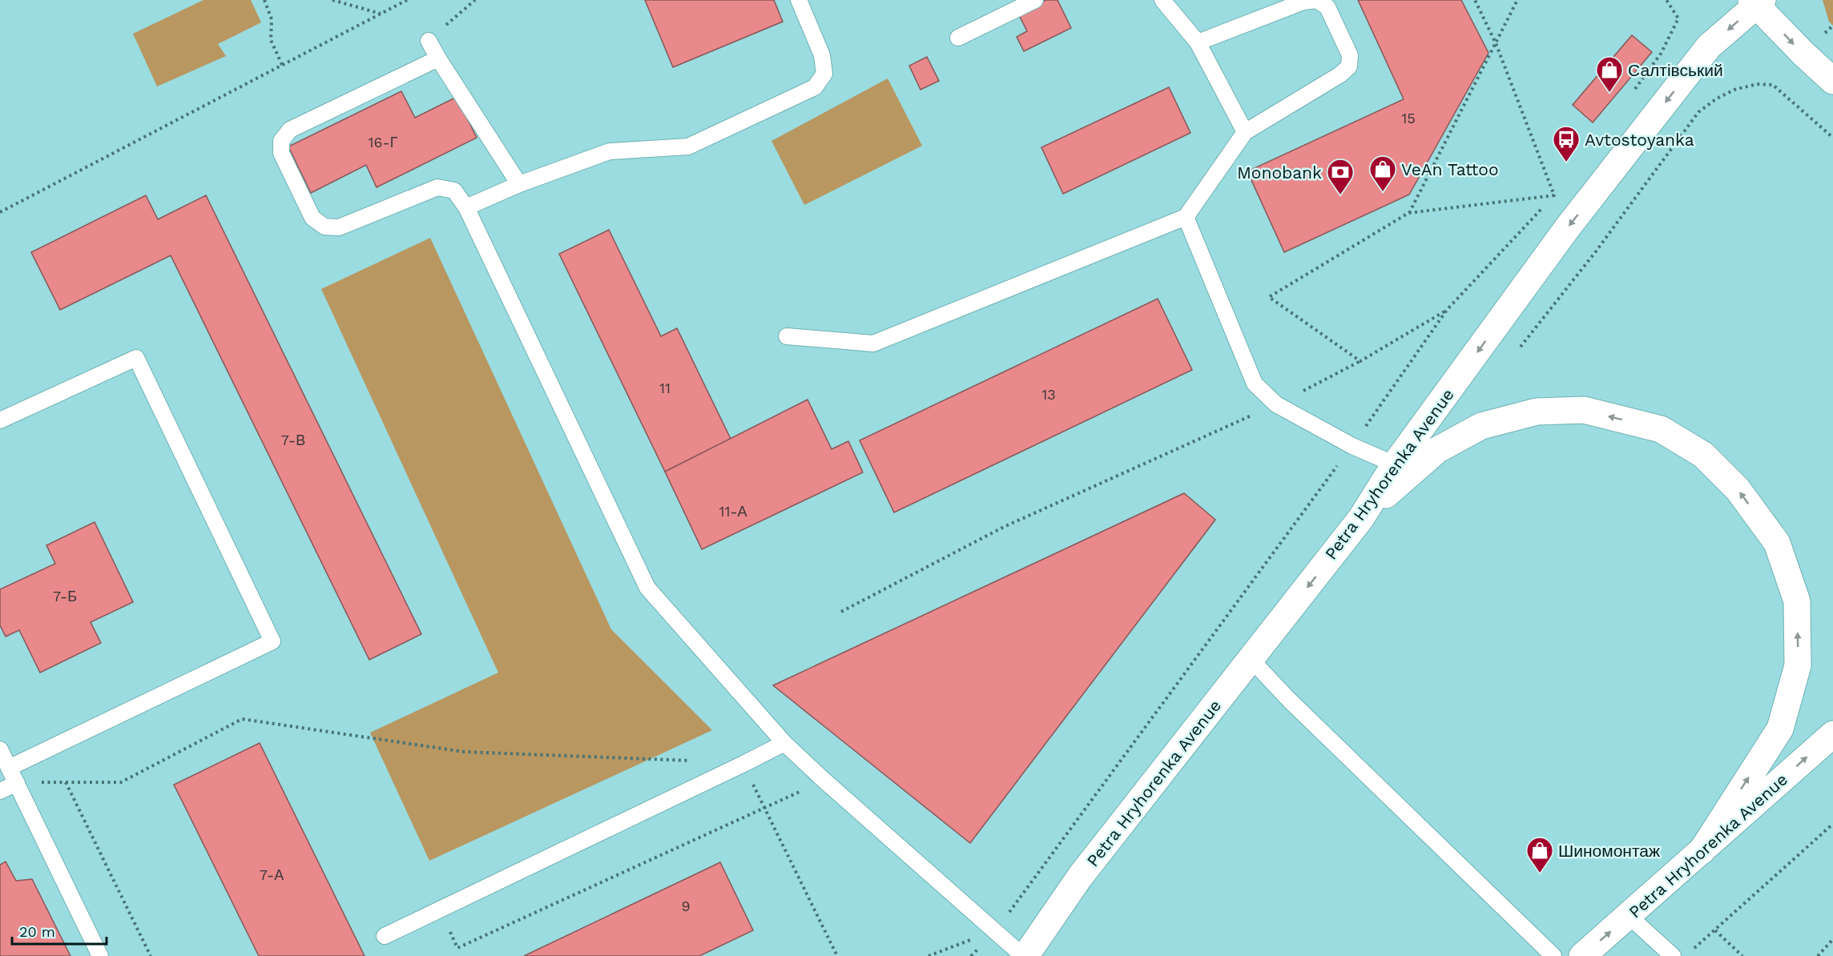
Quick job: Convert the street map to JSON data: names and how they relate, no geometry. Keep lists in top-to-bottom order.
{
  "streets": {
    "main road": ["Petra Hryhorenka Avenue"]
  },
  "places": {
    "shop": ["Салтівський", "VeAn Tattoo", "Шиномонтаж"],
    "bus stop": ["Avtostoyanka"],
    "bank": ["Monobank"]
  },
  "house_numbers": [
    "15",
    "16-Г",
    "11",
    "13",
    "7-В",
    "11-А",
    "7-Б",
    "7-А",
    "9"
  ],
  "scale_bar": "20 m"
}
